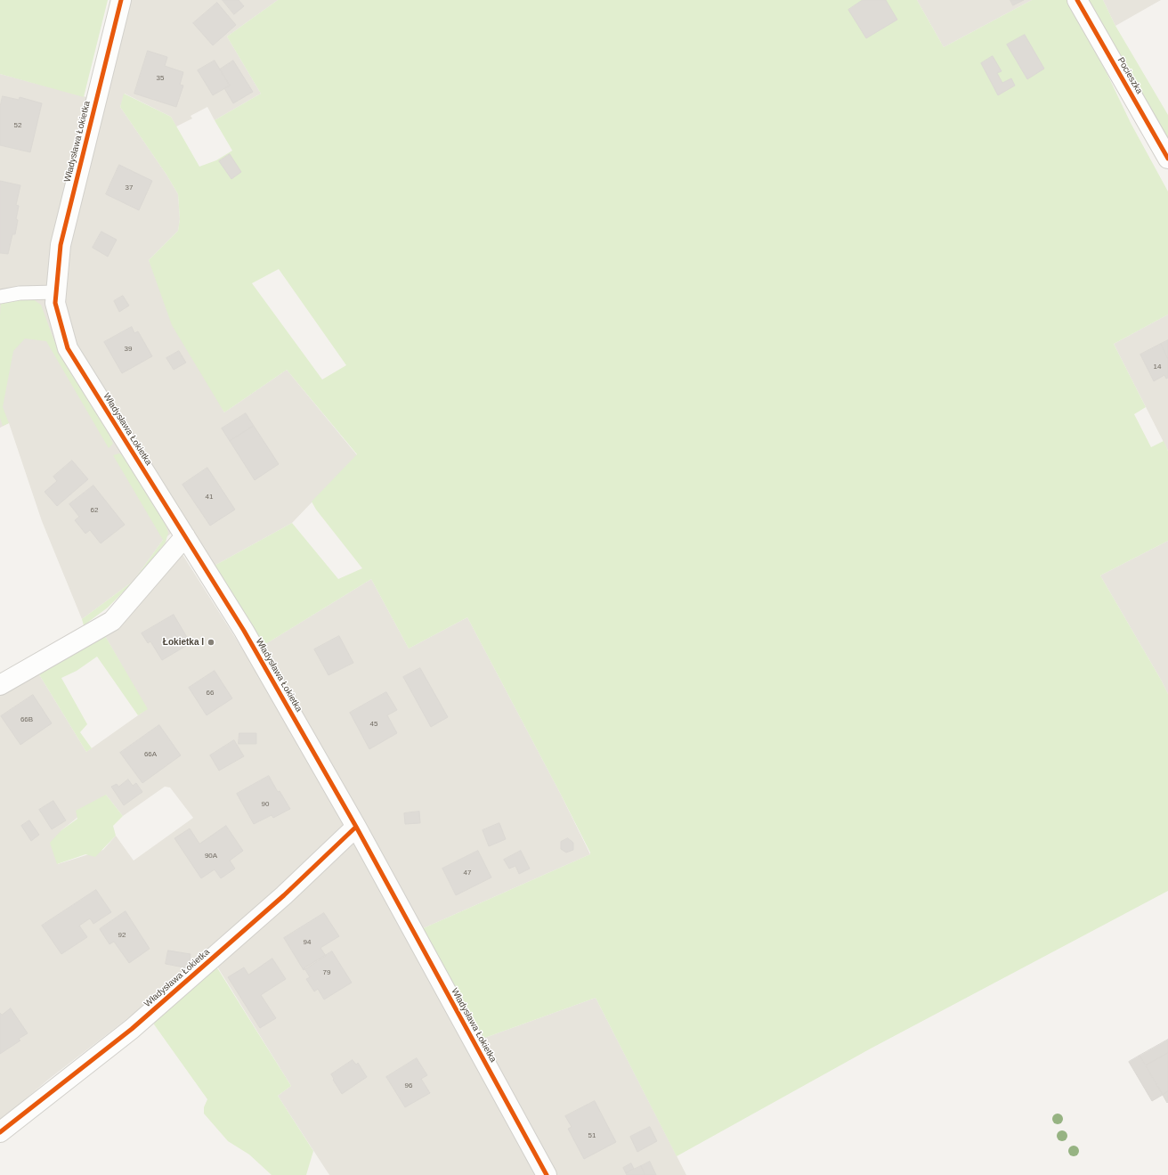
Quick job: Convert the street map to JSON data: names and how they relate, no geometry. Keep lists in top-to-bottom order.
{
  "streets": {
    "street": ["Pocieszka", "Władysława Łokietka"]
  },
  "places": ["Łokietka I"],
  "house_numbers": [
    "35",
    "52",
    "37",
    "39",
    "14",
    "41",
    "62",
    "66",
    "66B",
    "45",
    "66A",
    "90",
    "90A",
    "47",
    "92",
    "94",
    "79",
    "96",
    "51"
  ]
}
